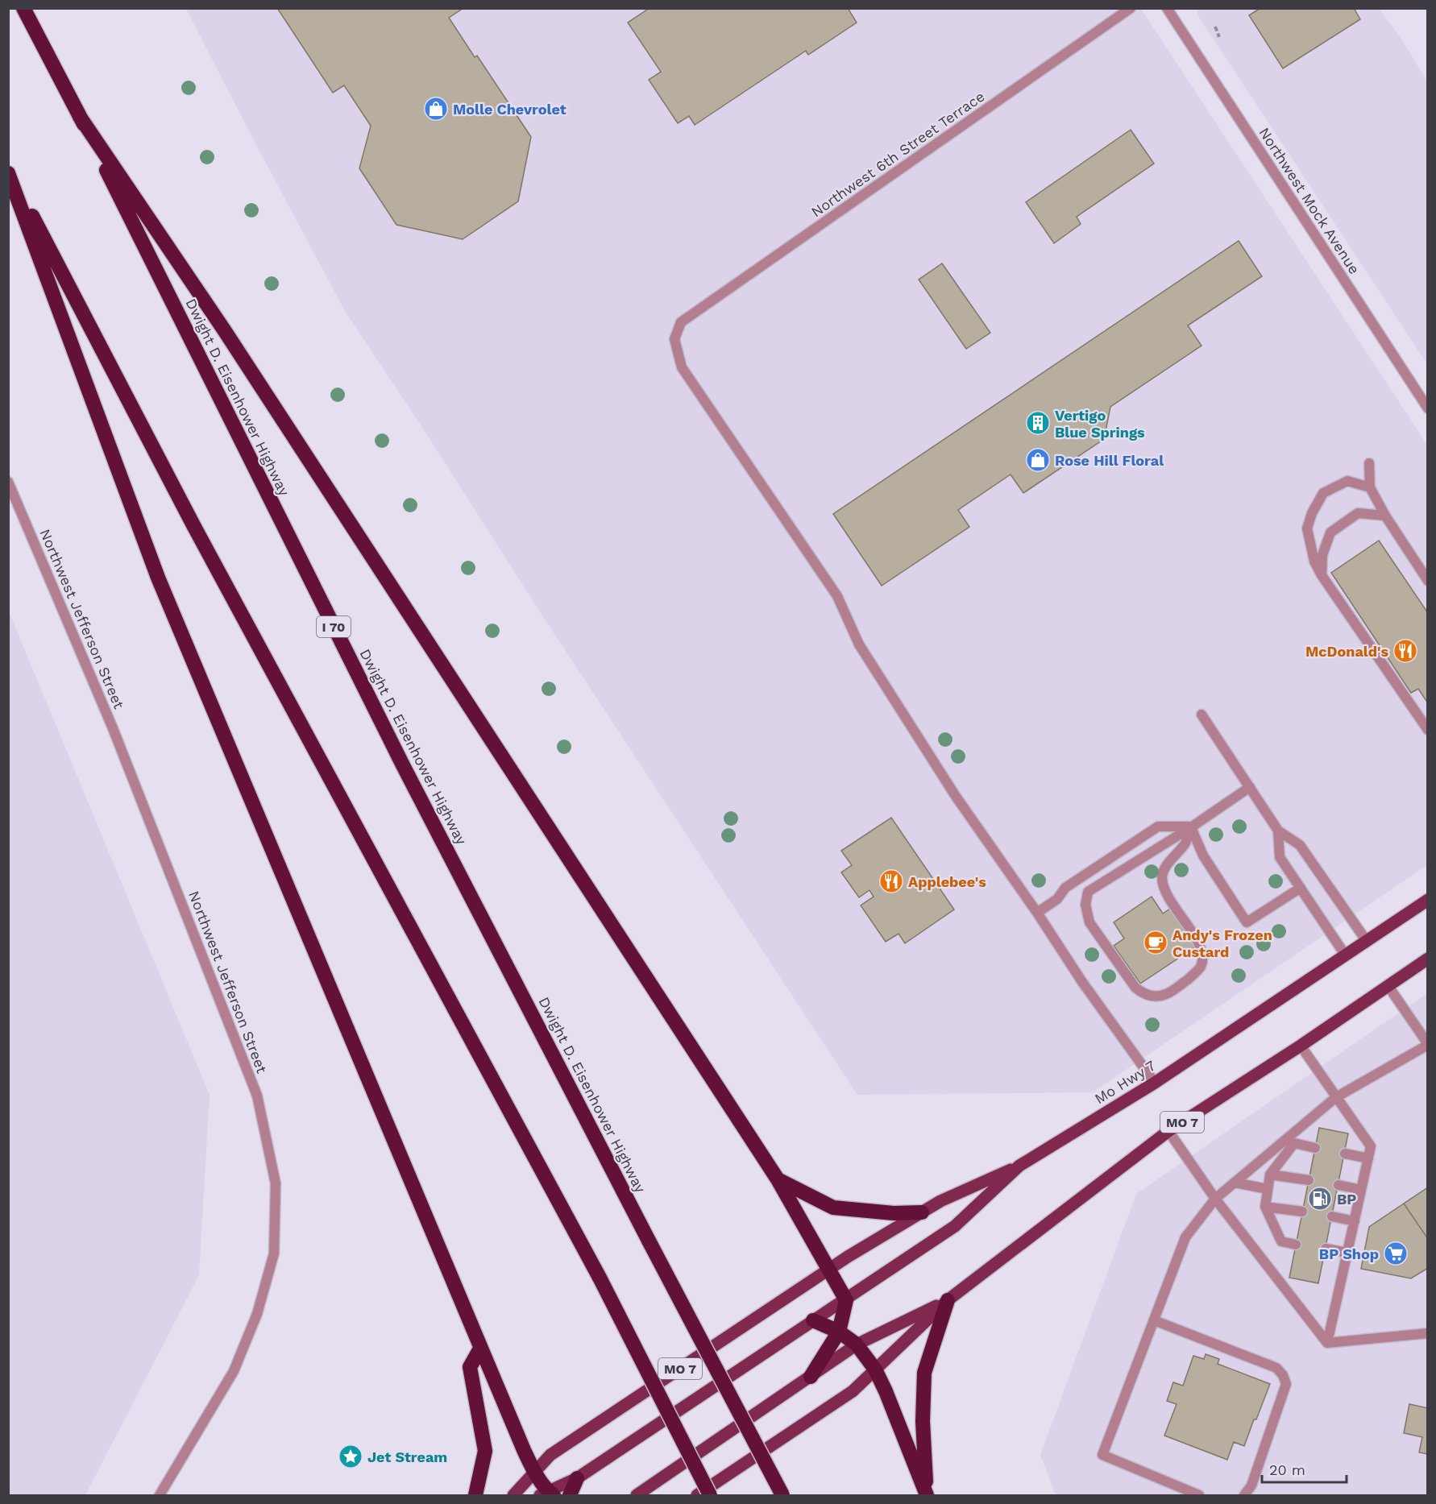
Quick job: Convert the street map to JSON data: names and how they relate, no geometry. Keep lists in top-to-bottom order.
{
  "streets": {
    "highway": ["Dwight D. Eisenhower Highway", "I 70"],
    "main road": ["Mo Hwy 7", "MO 7"],
    "street": ["Northwest 6th Street Terrace", "Northwest Mock Avenue", "Northwest Jefferson Street"]
  },
  "crossings": [
    ["Mo Hwy 7", "MO 7"]
  ],
  "places": {
    "shop": ["Molle Chevrolet", "Rose Hill Floral"],
    "building": ["Vertigo Blue Springs"],
    "restaurant": ["McDonald's", "Applebee's"],
    "cafe": ["Andy's Frozen Custard"],
    "fuel station": ["BP"],
    "supermarket": ["BP Shop"],
    "place": ["Jet Stream"]
  },
  "scale_bar": "20 m"
}
